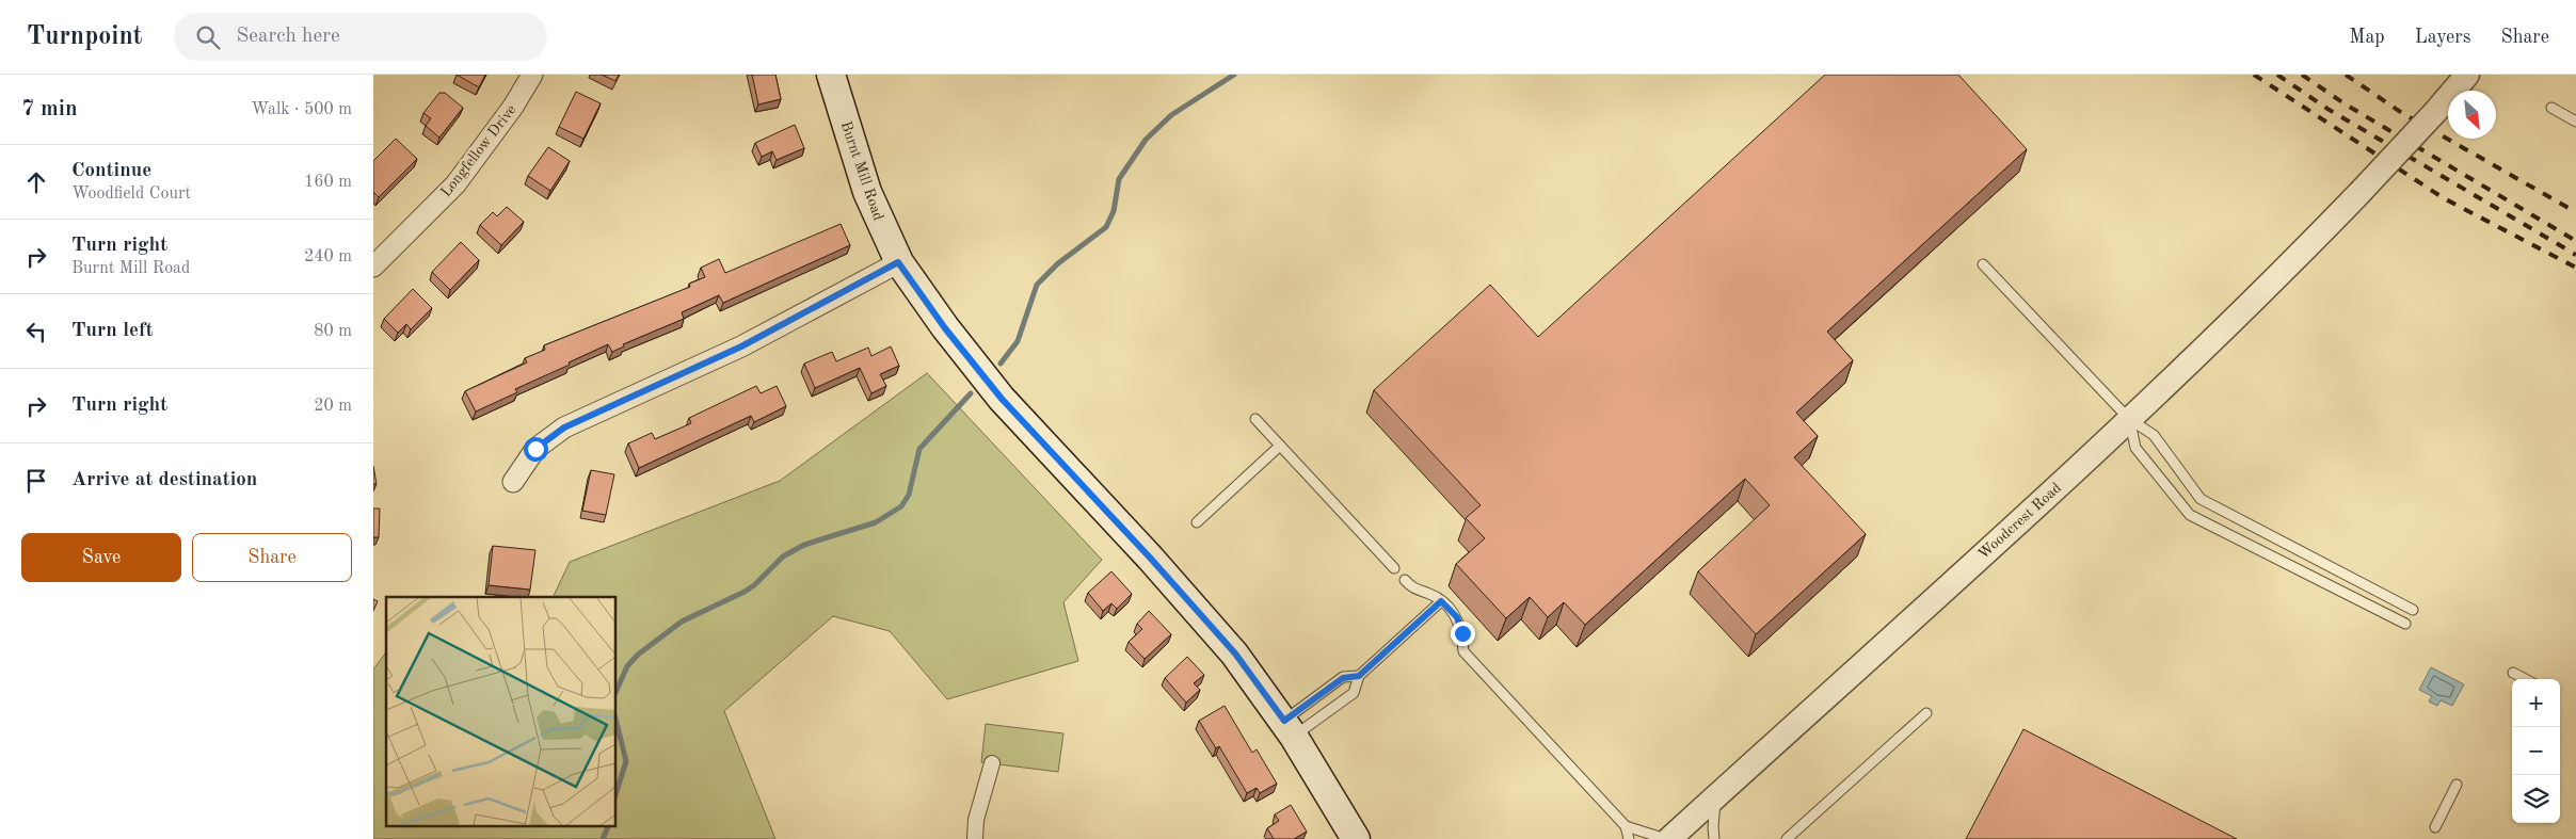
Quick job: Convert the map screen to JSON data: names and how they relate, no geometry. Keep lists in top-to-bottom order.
{
  "streets": {
    "main road": ["Burnt Mill Road"],
    "street": ["Longfellow Drive", "Woodcrest Road"]
  },
  "north": "bottom right",
  "page": {
    "header": "Turnpoint",
    "search": "Search here",
    "nav": ["Map", "Layers", "Share"],
    "heading": ["7 min", "Walk · 500 m"],
    "list": [
      ["Continue", "Woodfield Court", "160 m"],
      ["Turn right", "Burnt Mill Road", "240 m"],
      ["Turn left", "80 m"],
      ["Turn right", "20 m"],
      "Arrive at destination"
    ],
    "buttons": ["Save", "Share"],
    "map_buttons": ["+", "−"]
  }
}
